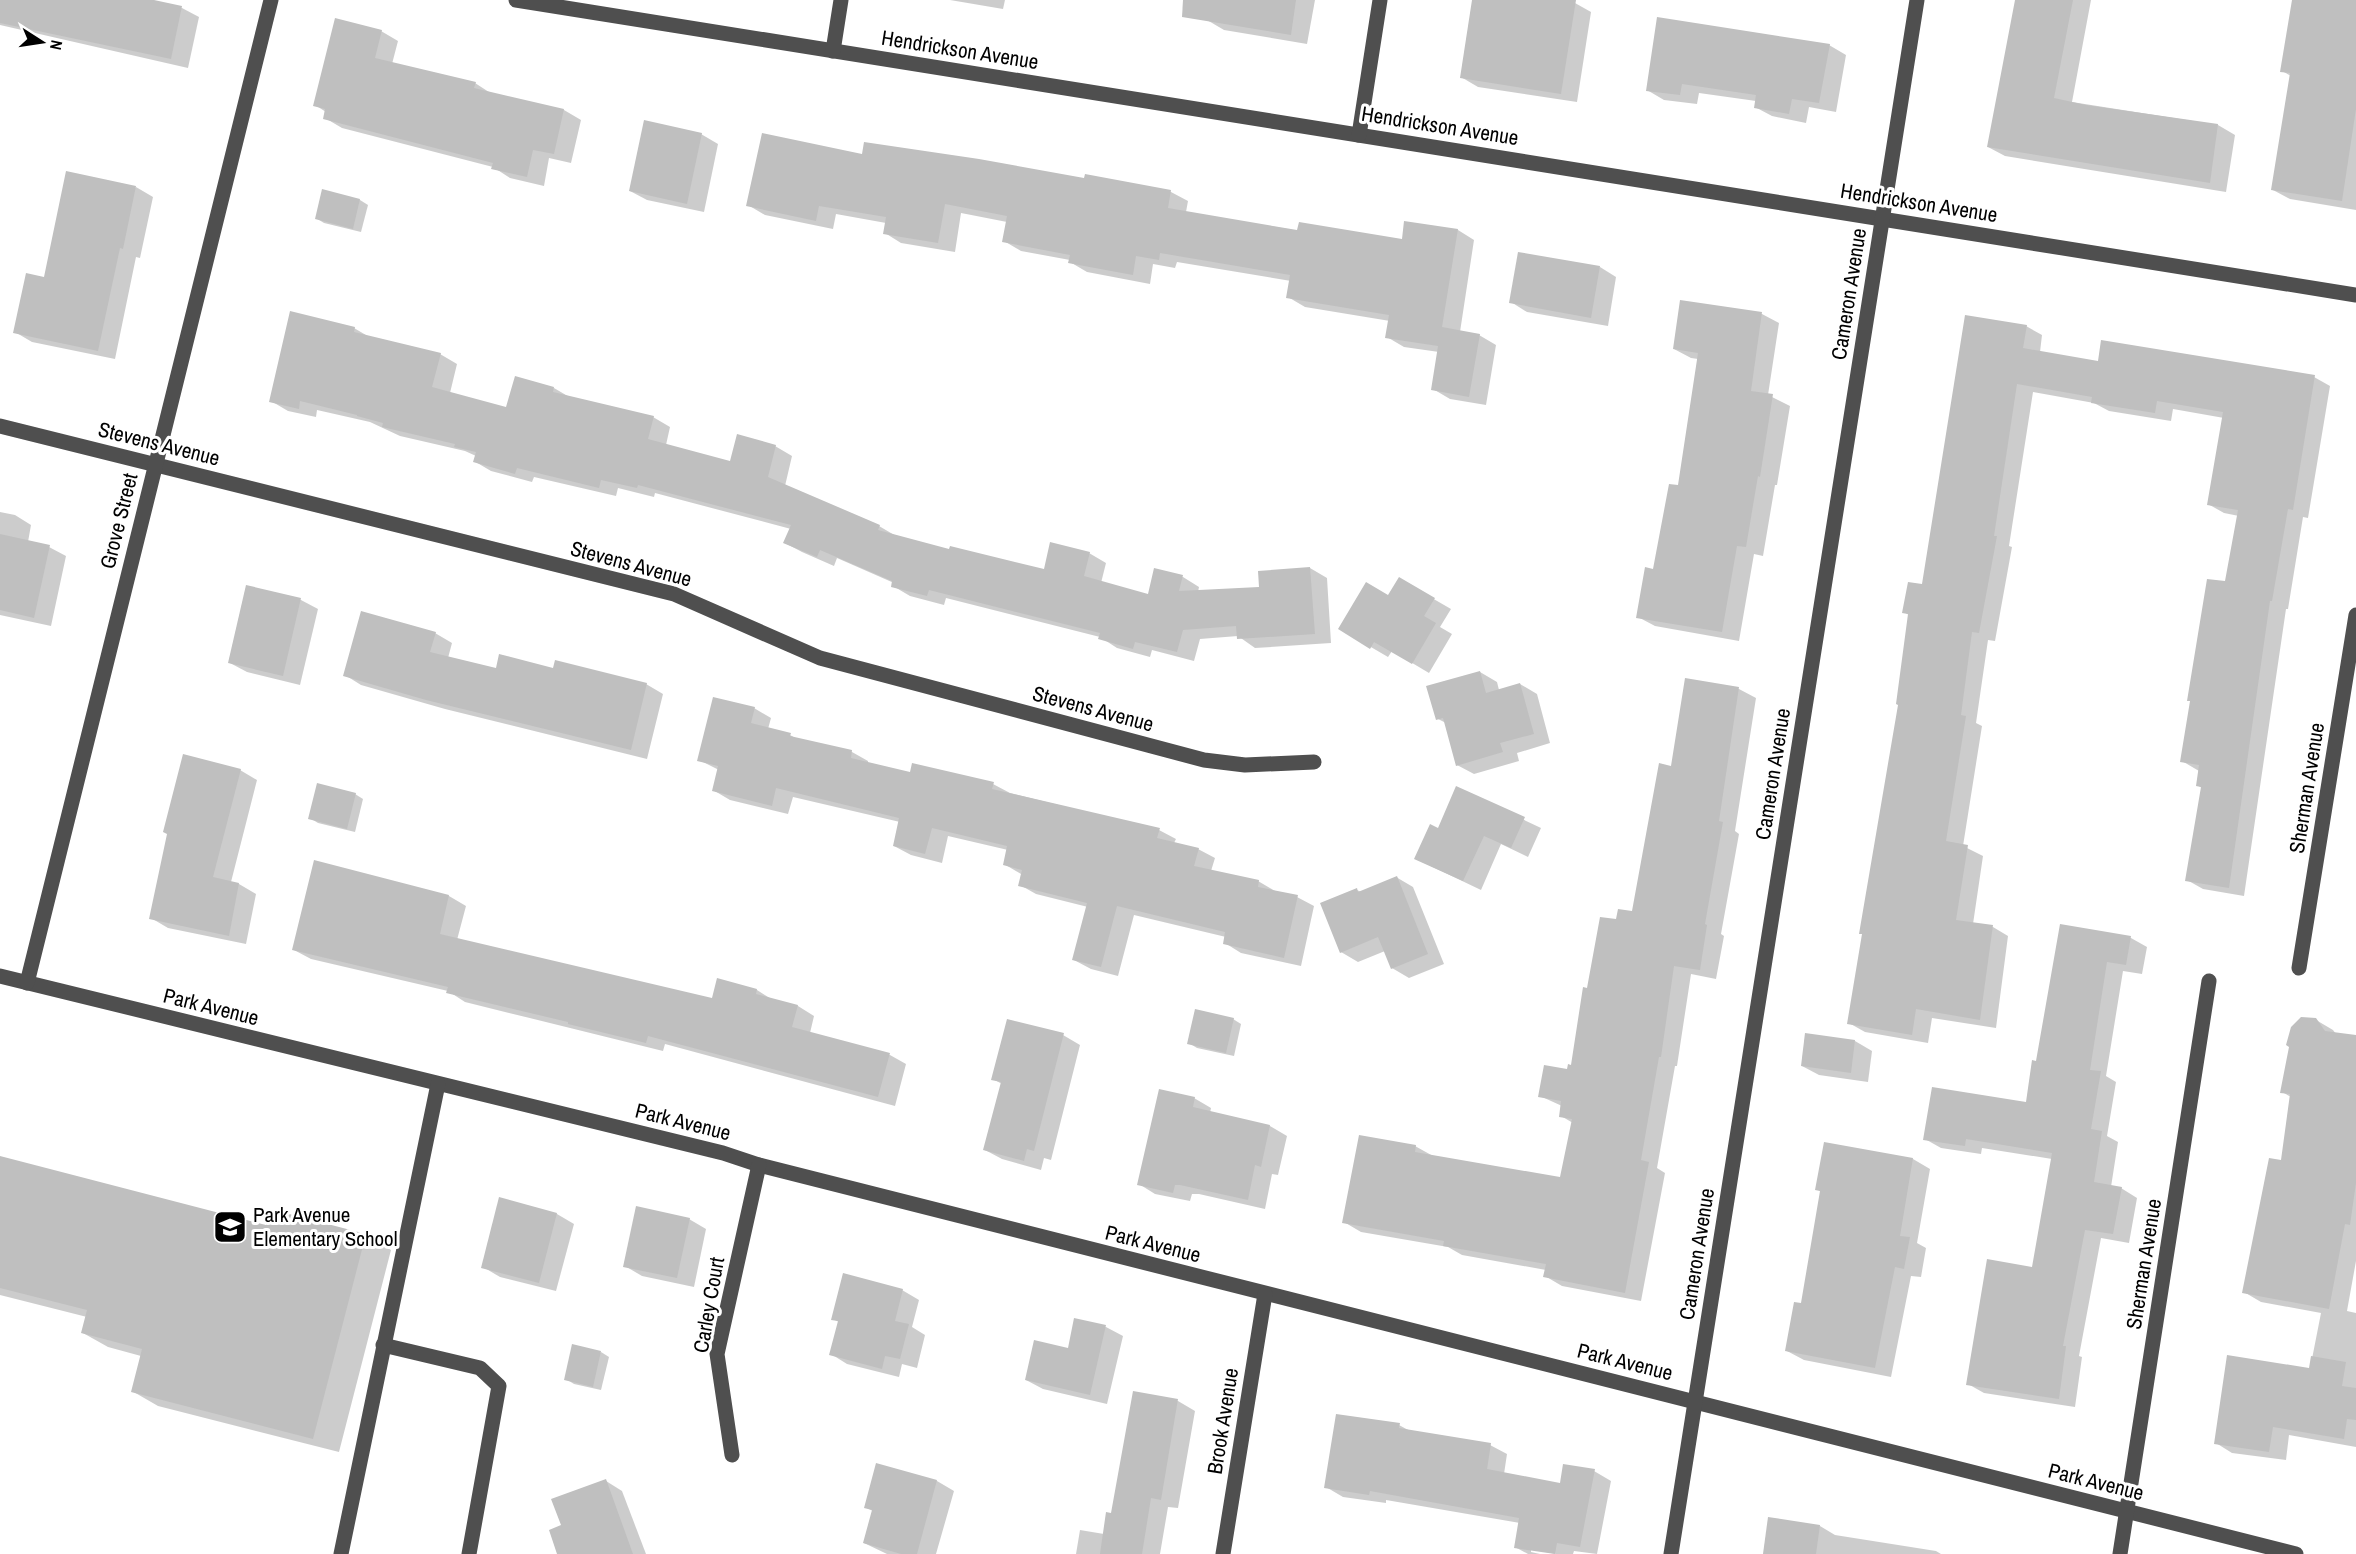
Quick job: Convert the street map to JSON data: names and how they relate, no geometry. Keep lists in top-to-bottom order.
{
  "streets": {
    "street": [
      "Hendrickson Avenue",
      "Cameron Avenue",
      "Stevens Avenue",
      "Grove Street",
      "Sherman Avenue",
      "Park Avenue",
      "Carley Court",
      "Brook Avenue"
    ]
  },
  "crossings": [
    ["Hendrickson Avenue", "Cameron Avenue"],
    ["Cameron Avenue", "Park Avenue"],
    ["Stevens Avenue", "Grove Street"],
    ["Grove Street", "Park Avenue"],
    ["Sherman Avenue", "Park Avenue"],
    ["Park Avenue", "Carley Court"],
    ["Park Avenue", "Brook Avenue"]
  ],
  "places": {
    "school or university": ["Park Avenue Elementary School"]
  },
  "north": "right"
}
